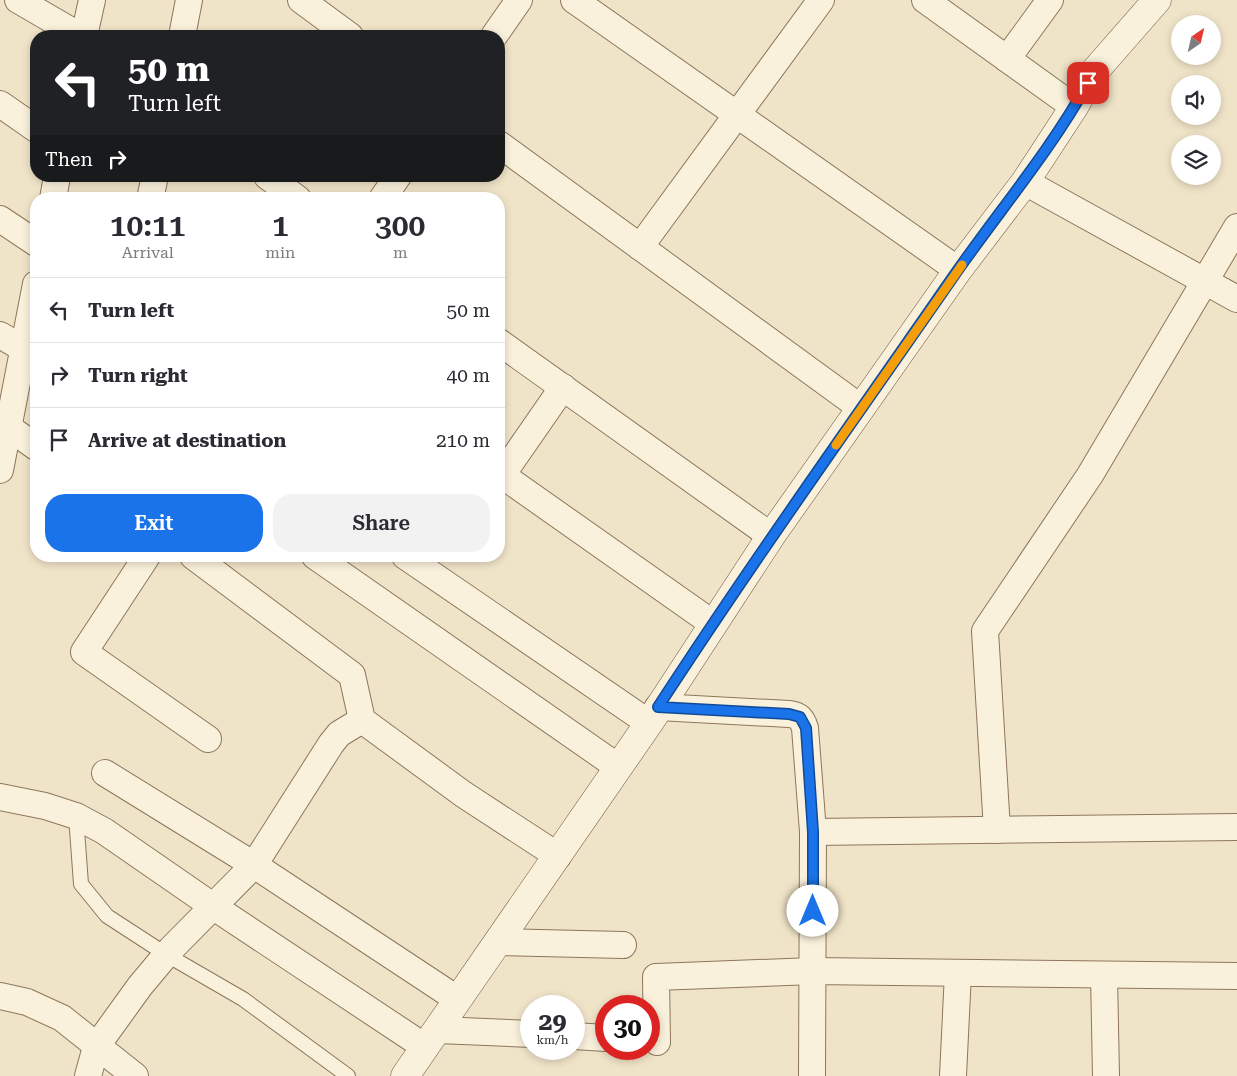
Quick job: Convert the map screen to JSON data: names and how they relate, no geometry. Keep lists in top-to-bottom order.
{
  "north": "top right",
  "page": {
    "turn": ["50 m", "Turn left"],
    "then": "Then",
    "eta": [
      "10:11",
      "Arrival",
      "1",
      "min",
      "300",
      "m"
    ],
    "list": [
      {
        "name": "Turn left",
        "value": "50 m"
      },
      {
        "name": "Turn right",
        "value": "40 m"
      },
      {
        "name": "Arrive at destination",
        "value": "210 m"
      }
    ],
    "buttons": ["Exit", "Share"],
    "speed": "29 km/h",
    "limit": "30"
  }
}
